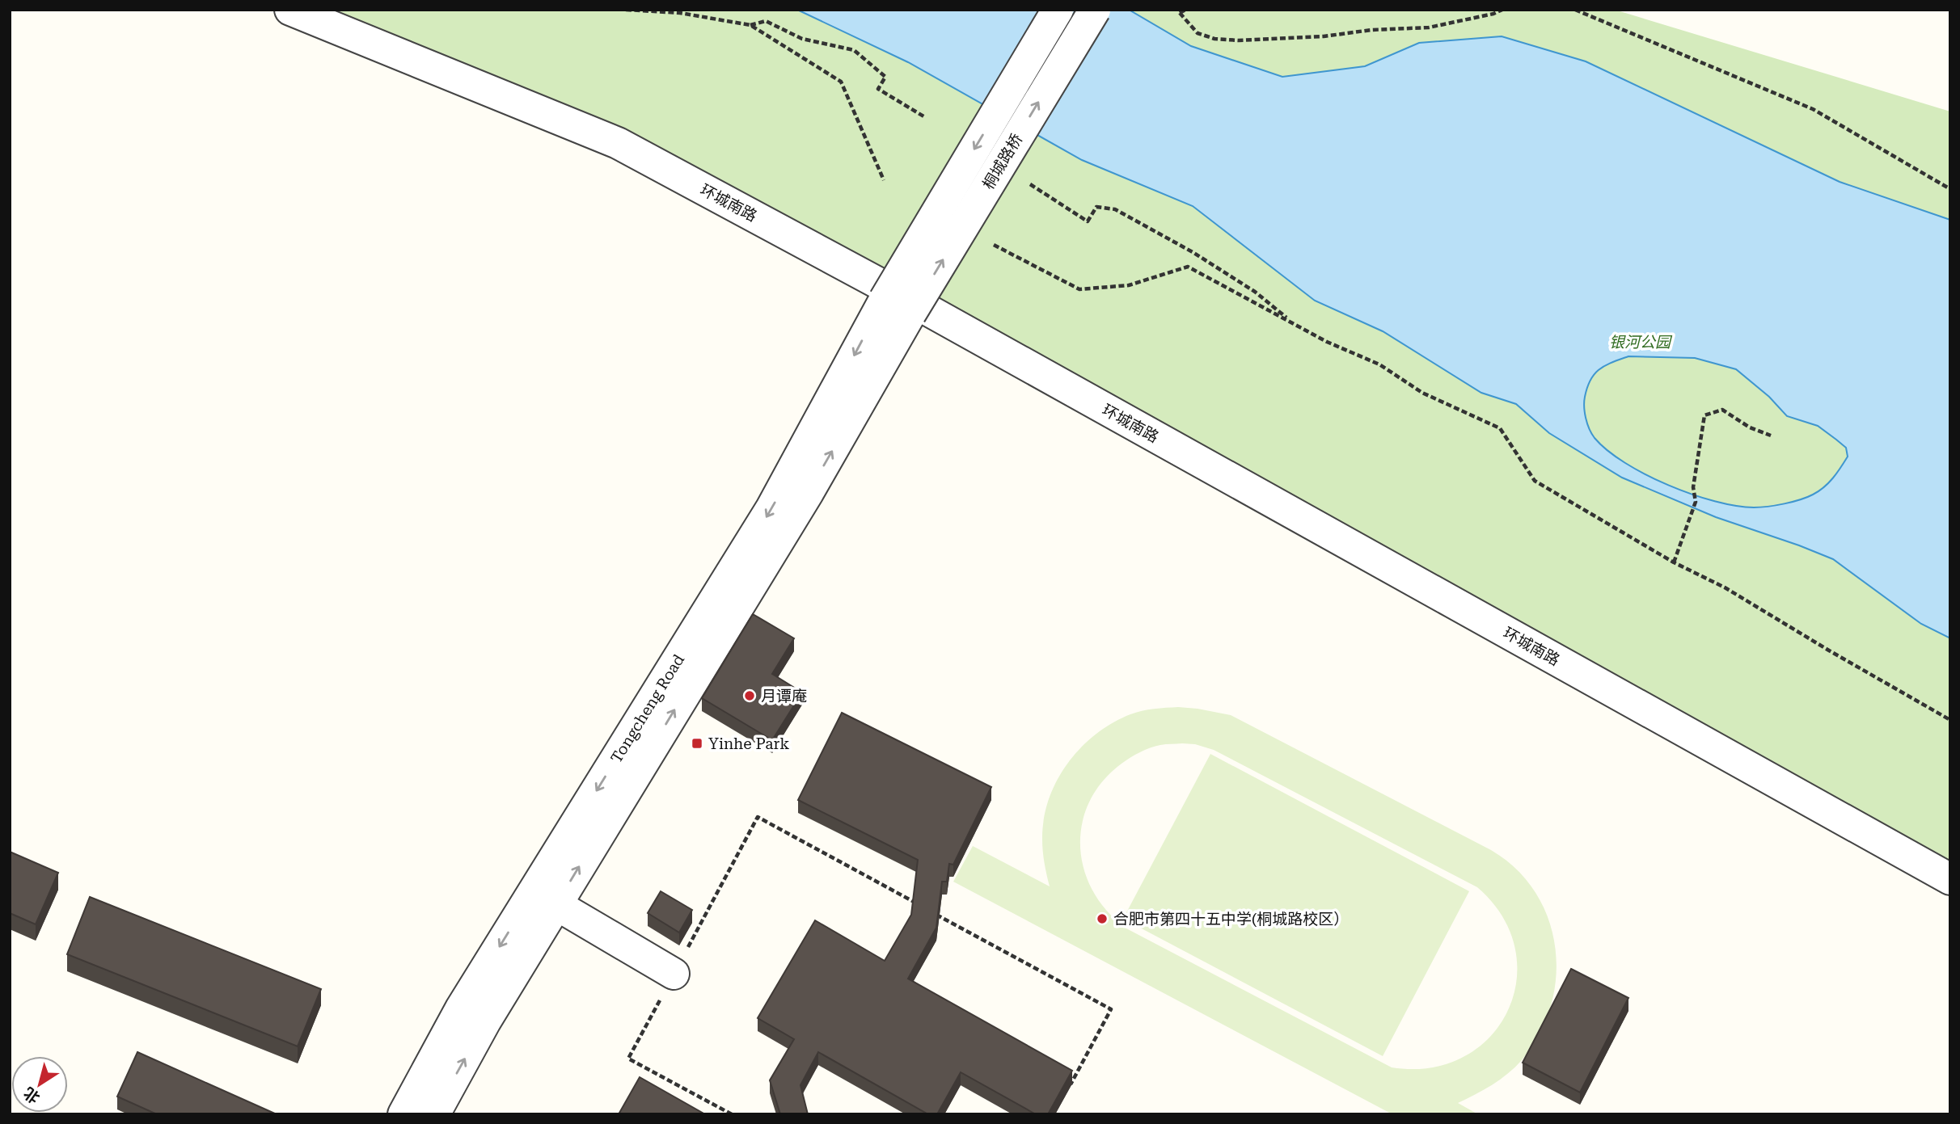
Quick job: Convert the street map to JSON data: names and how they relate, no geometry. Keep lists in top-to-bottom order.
{
  "streets": {
    "street": ["桐城路桥", "环城南路", "Tongcheng Road"]
  },
  "crossings": [
    ["桐城路桥", "Tongcheng Road"]
  ],
  "parks": ["银河公园"],
  "places": {
    "other": ["月谭庵", "合肥市第四十五中学(桐城路校区）"],
    "transit": ["Yinhe Park"]
  },
  "north": "bottom left"
}
